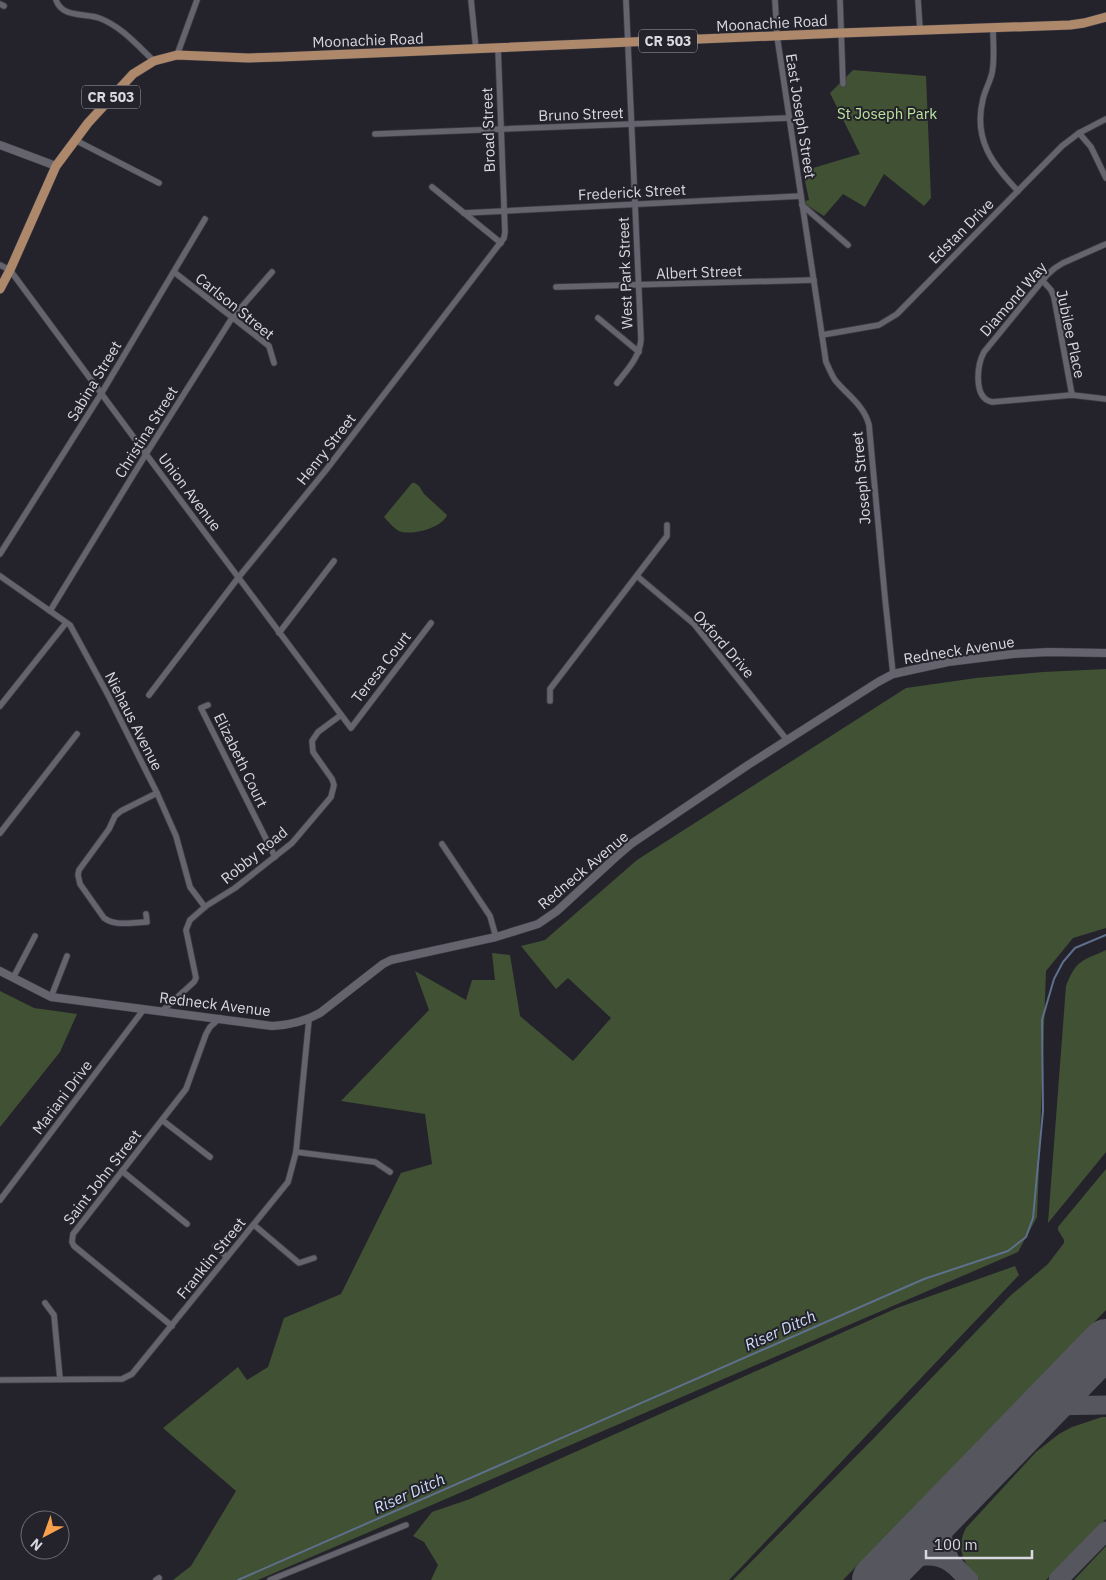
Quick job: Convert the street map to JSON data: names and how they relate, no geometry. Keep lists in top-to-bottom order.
{
  "streets": {
    "main road": ["Moonachie Road", "CR 503"],
    "street": [
      "Bruno Street",
      "East Joseph Street",
      "Broad Street",
      "Frederick Street",
      "Edstan Drive",
      "Albert Street",
      "West Park Street",
      "Diamond Way",
      "Carlson Street",
      "Jubilee Place",
      "Sabina Street",
      "Christina Street",
      "Henry Street",
      "Joseph Street",
      "Union Avenue",
      "Oxford Drive",
      "Redneck Avenue",
      "Teresa Court",
      "Niehaus Avenue",
      "Elizabeth Court",
      "Robby Road",
      "Mariani Drive",
      "Saint John Street",
      "Franklin Street"
    ]
  },
  "crossings": [
    ["Moonachie Road", "CR 503"],
    ["Moonachie Road", "East Joseph Street"],
    ["Moonachie Road", "Broad Street"],
    ["Moonachie Road", "West Park Street"],
    ["CR 503", "Union Avenue"],
    ["Bruno Street", "East Joseph Street"],
    ["Bruno Street", "Broad Street"],
    ["Bruno Street", "West Park Street"],
    ["East Joseph Street", "Frederick Street"],
    ["East Joseph Street", "Joseph Street"],
    ["Broad Street", "Frederick Street"],
    ["Broad Street", "Henry Street"],
    ["Frederick Street", "West Park Street"],
    ["Frederick Street", "Henry Street"],
    ["Edstan Drive", "Joseph Street"],
    ["Albert Street", "West Park Street"],
    ["Albert Street", "Joseph Street"],
    ["Diamond Way", "Jubilee Place"],
    ["Carlson Street", "Sabina Street"],
    ["Carlson Street", "Christina Street"],
    ["Sabina Street", "Union Avenue"],
    ["Christina Street", "Union Avenue"],
    ["Christina Street", "Niehaus Avenue"],
    ["Henry Street", "Union Avenue"],
    ["Joseph Street", "Redneck Avenue"],
    ["Union Avenue", "Teresa Court"],
    ["Union Avenue", "Robby Road"],
    ["Oxford Drive", "Redneck Avenue"],
    ["Redneck Avenue", "Robby Road"],
    ["Redneck Avenue", "Mariani Drive"],
    ["Redneck Avenue", "Saint John Street"],
    ["Redneck Avenue", "Franklin Street"],
    ["Niehaus Avenue", "Robby Road"],
    ["Elizabeth Court", "Robby Road"],
    ["Saint John Street", "Franklin Street"]
  ],
  "water": ["Riser Ditch"],
  "parks": ["St Joseph Park"],
  "scale_bar": "100 m",
  "north": "bottom left"
}
